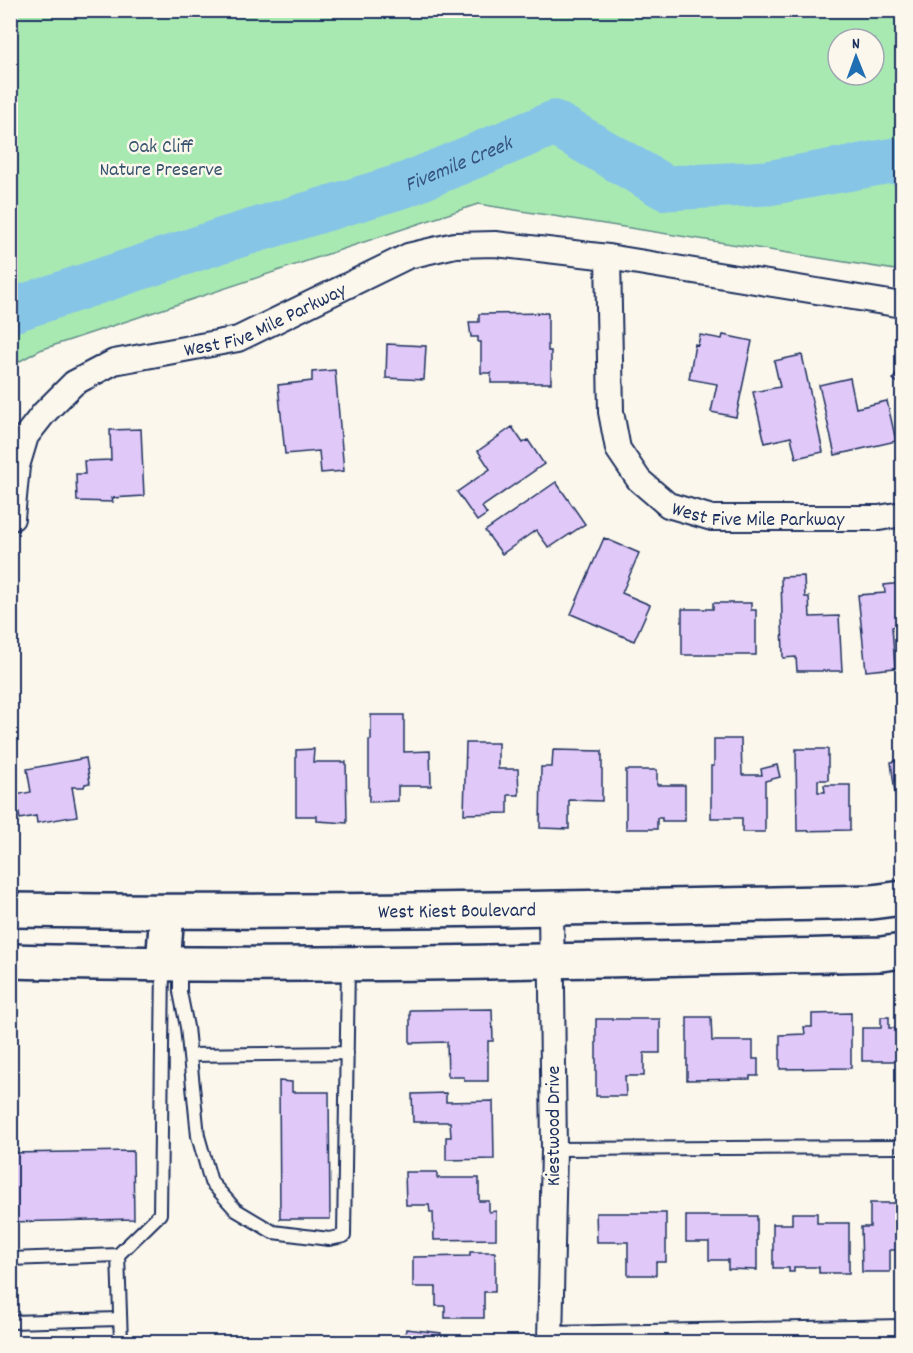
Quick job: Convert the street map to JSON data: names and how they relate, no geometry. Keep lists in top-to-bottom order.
{
  "streets": {
    "main road": ["West Kiest Boulevard"],
    "street": ["West Five Mile Parkway", "Kiestwood Drive"]
  },
  "crossings": [
    ["West Kiest Boulevard", "Kiestwood Drive"]
  ],
  "water": ["Fivemile Creek"],
  "parks": ["Oak Cliff Nature Preserve"],
  "north": "top"
}
